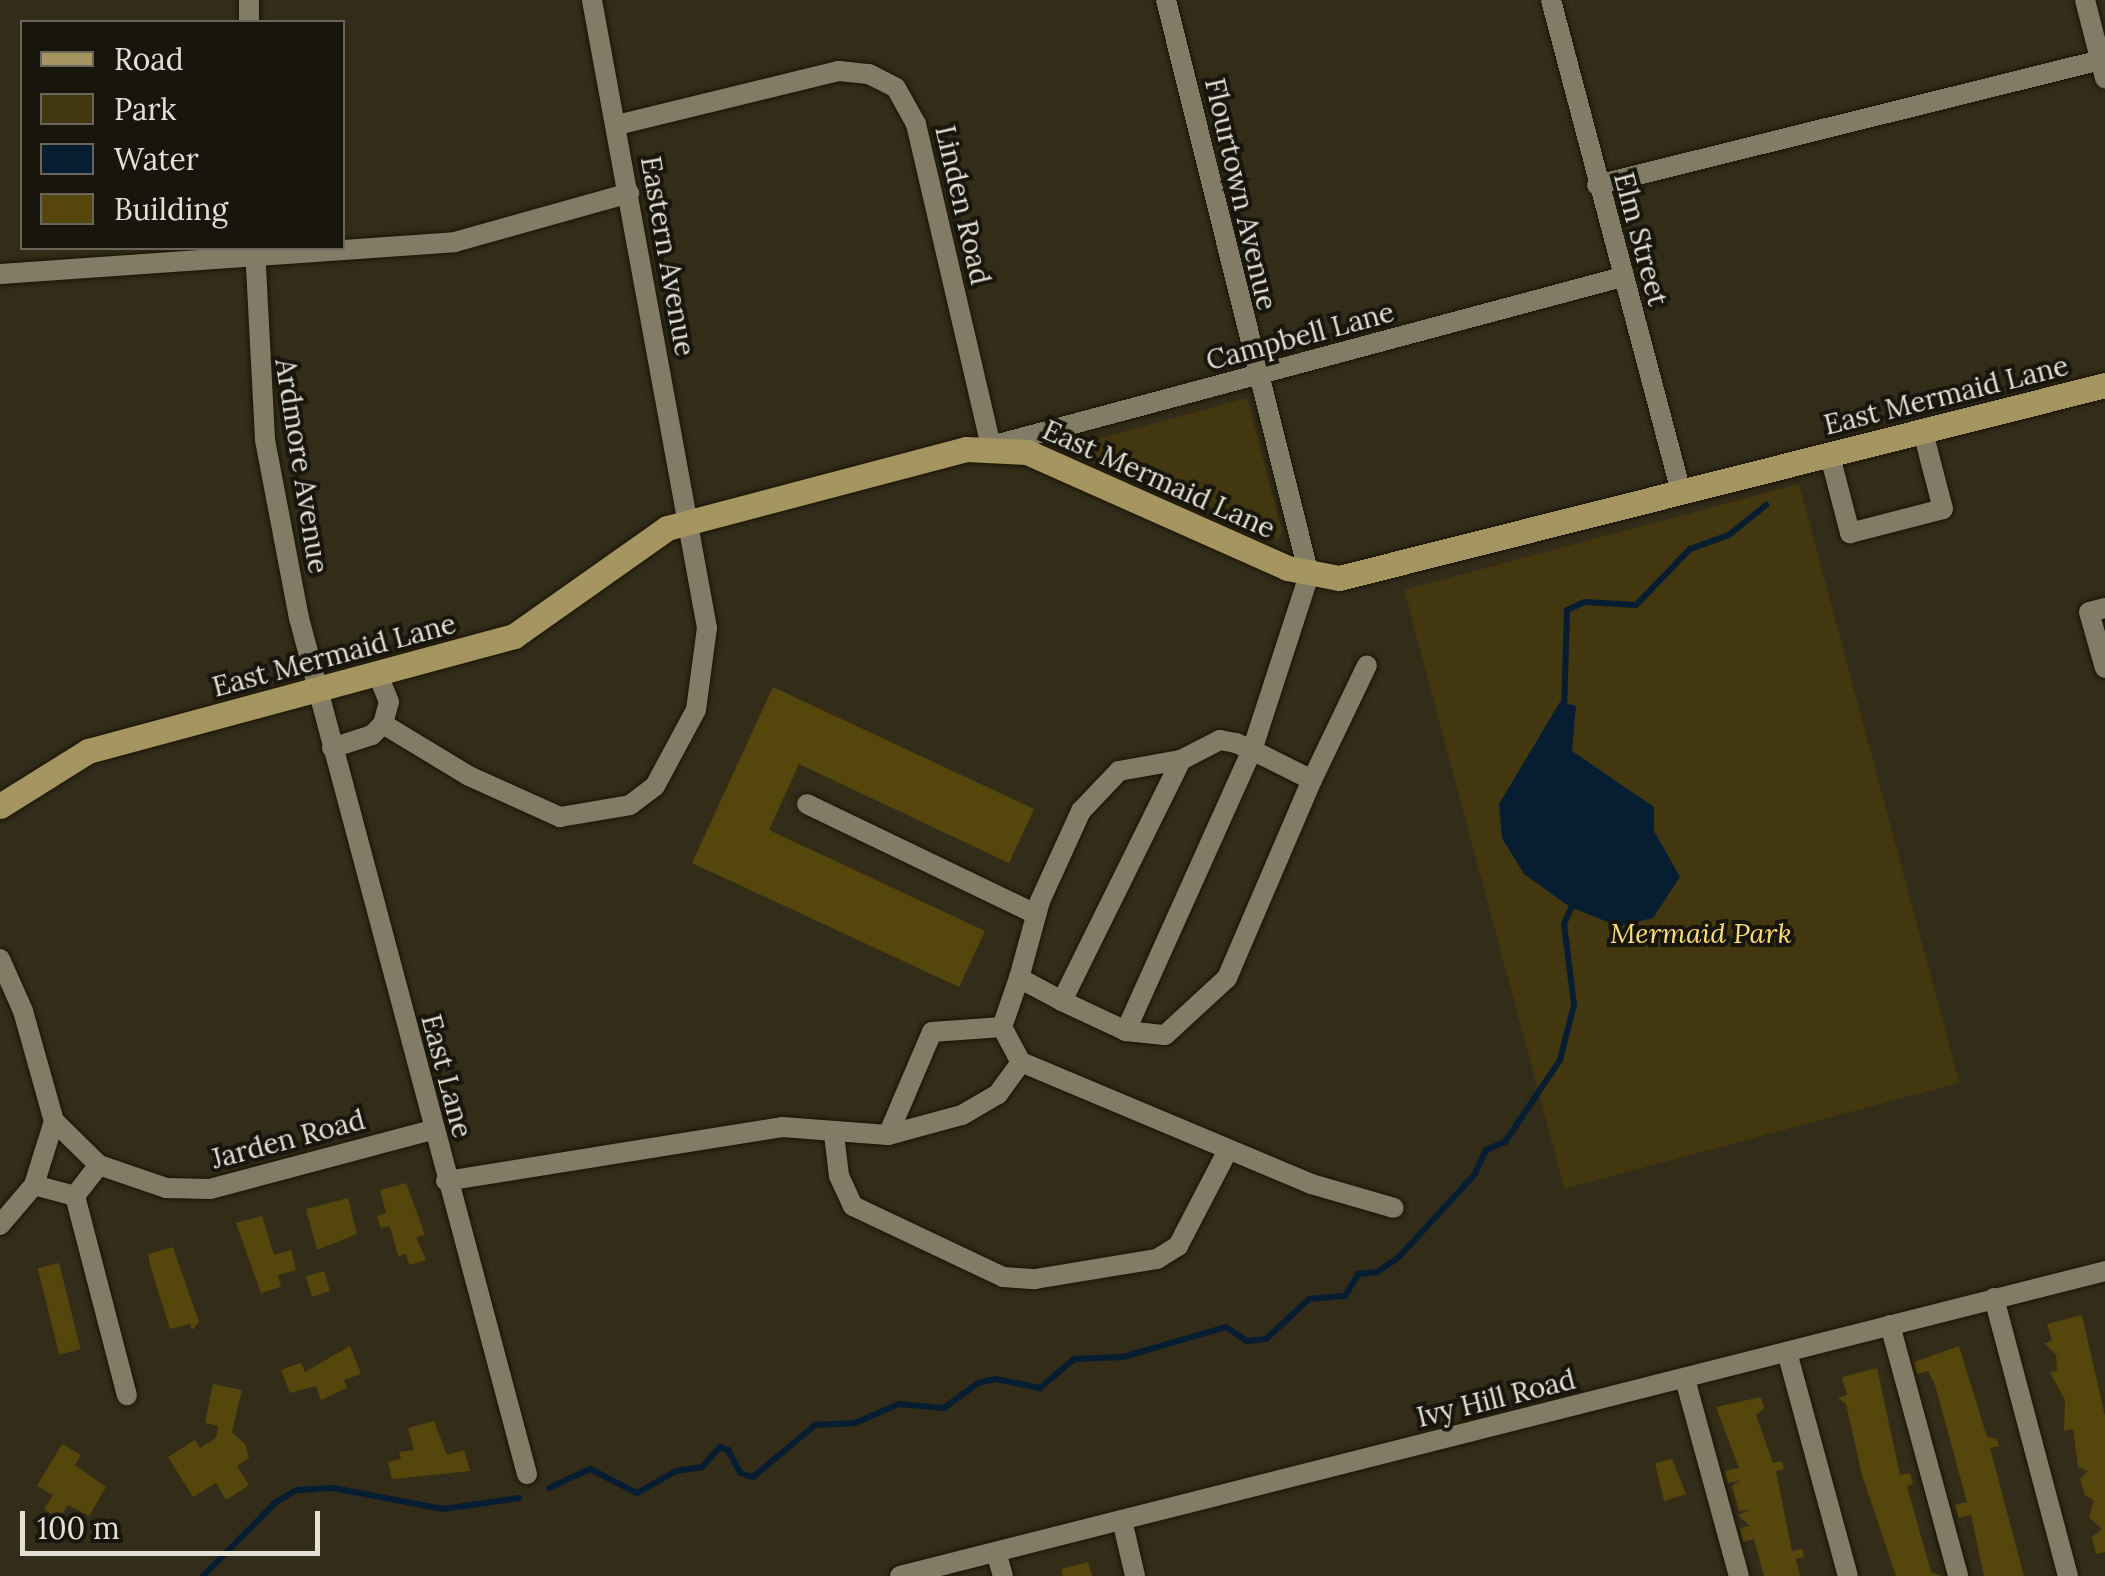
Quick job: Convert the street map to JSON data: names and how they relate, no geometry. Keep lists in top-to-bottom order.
{
  "streets": {
    "main road": ["East Mermaid Lane"],
    "street": [
      "Flourtown Avenue",
      "Linden Road",
      "Elm Street",
      "Eastern Avenue",
      "Campbell Lane",
      "Ardmore Avenue",
      "East Lane",
      "Jarden Road",
      "Ivy Hill Road"
    ]
  },
  "crossings": [
    ["Flourtown Avenue", "Campbell Lane"],
    ["Flourtown Avenue", "East Mermaid Lane"],
    ["Linden Road", "Eastern Avenue"],
    ["Linden Road", "Campbell Lane"],
    ["Linden Road", "East Mermaid Lane"],
    ["Elm Street", "Campbell Lane"],
    ["Elm Street", "East Mermaid Lane"],
    ["Eastern Avenue", "East Mermaid Lane"],
    ["Campbell Lane", "East Mermaid Lane"],
    ["East Mermaid Lane", "Ardmore Avenue"],
    ["East Mermaid Lane", "East Lane"],
    ["Ardmore Avenue", "East Lane"],
    ["East Lane", "Jarden Road"]
  ],
  "parks": ["Mermaid Park"],
  "legend": [
    "Road",
    "Park",
    "Water",
    "Building"
  ],
  "scale_bar": "100 m"
}
